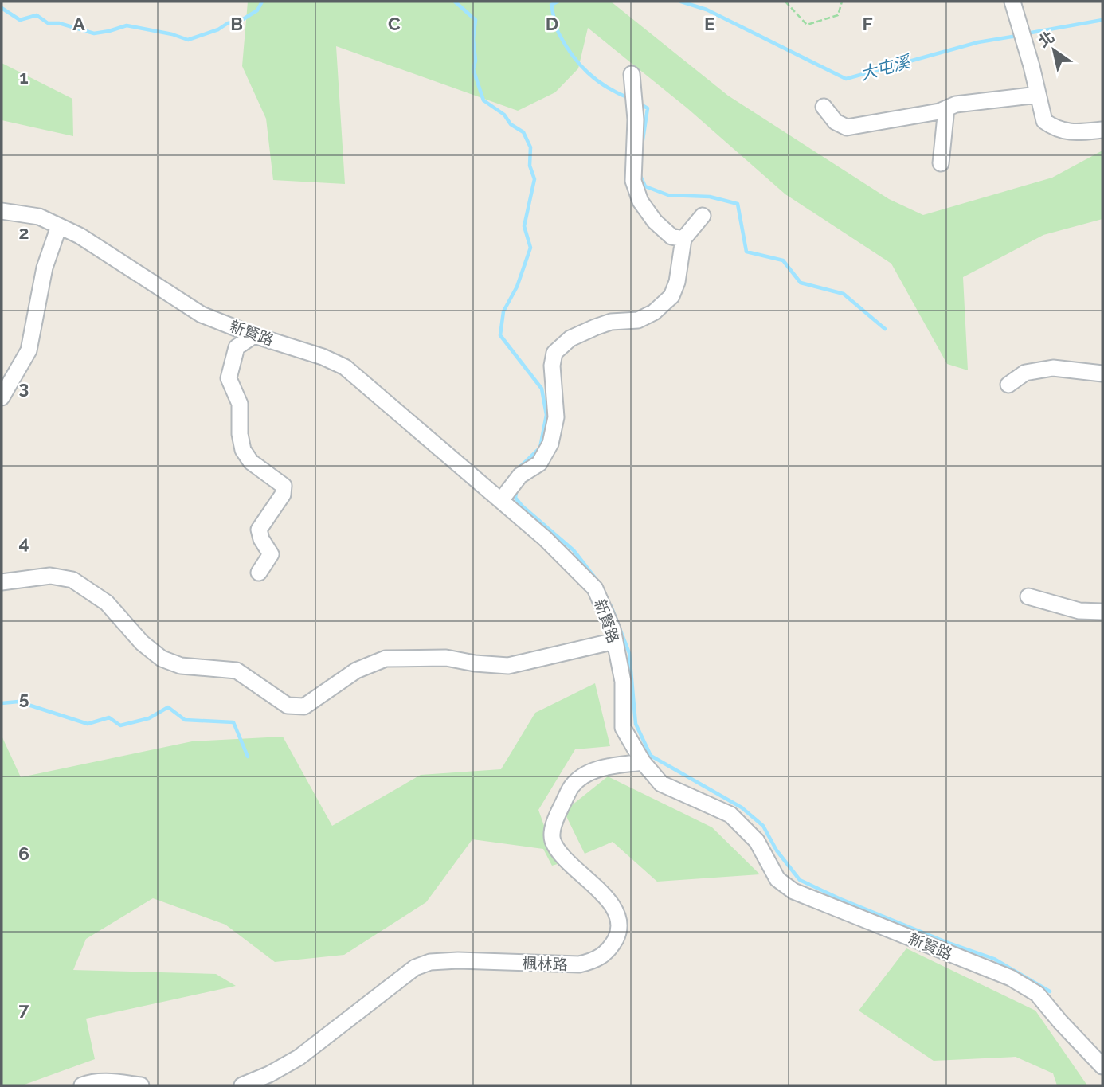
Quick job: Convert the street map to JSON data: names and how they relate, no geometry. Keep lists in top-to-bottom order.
{
  "streets": {
    "street": ["新賢路", "楓林路"]
  },
  "crossings": [
    ["新賢路", "楓林路"]
  ],
  "water": ["大屯溪"],
  "north": "top left",
  "grid": {
    "columns": [
      "A",
      "B",
      "C",
      "D",
      "E",
      "F"
    ],
    "rows": [
      "1",
      "2",
      "3",
      "4",
      "5",
      "6",
      "7"
    ]
  }
}
